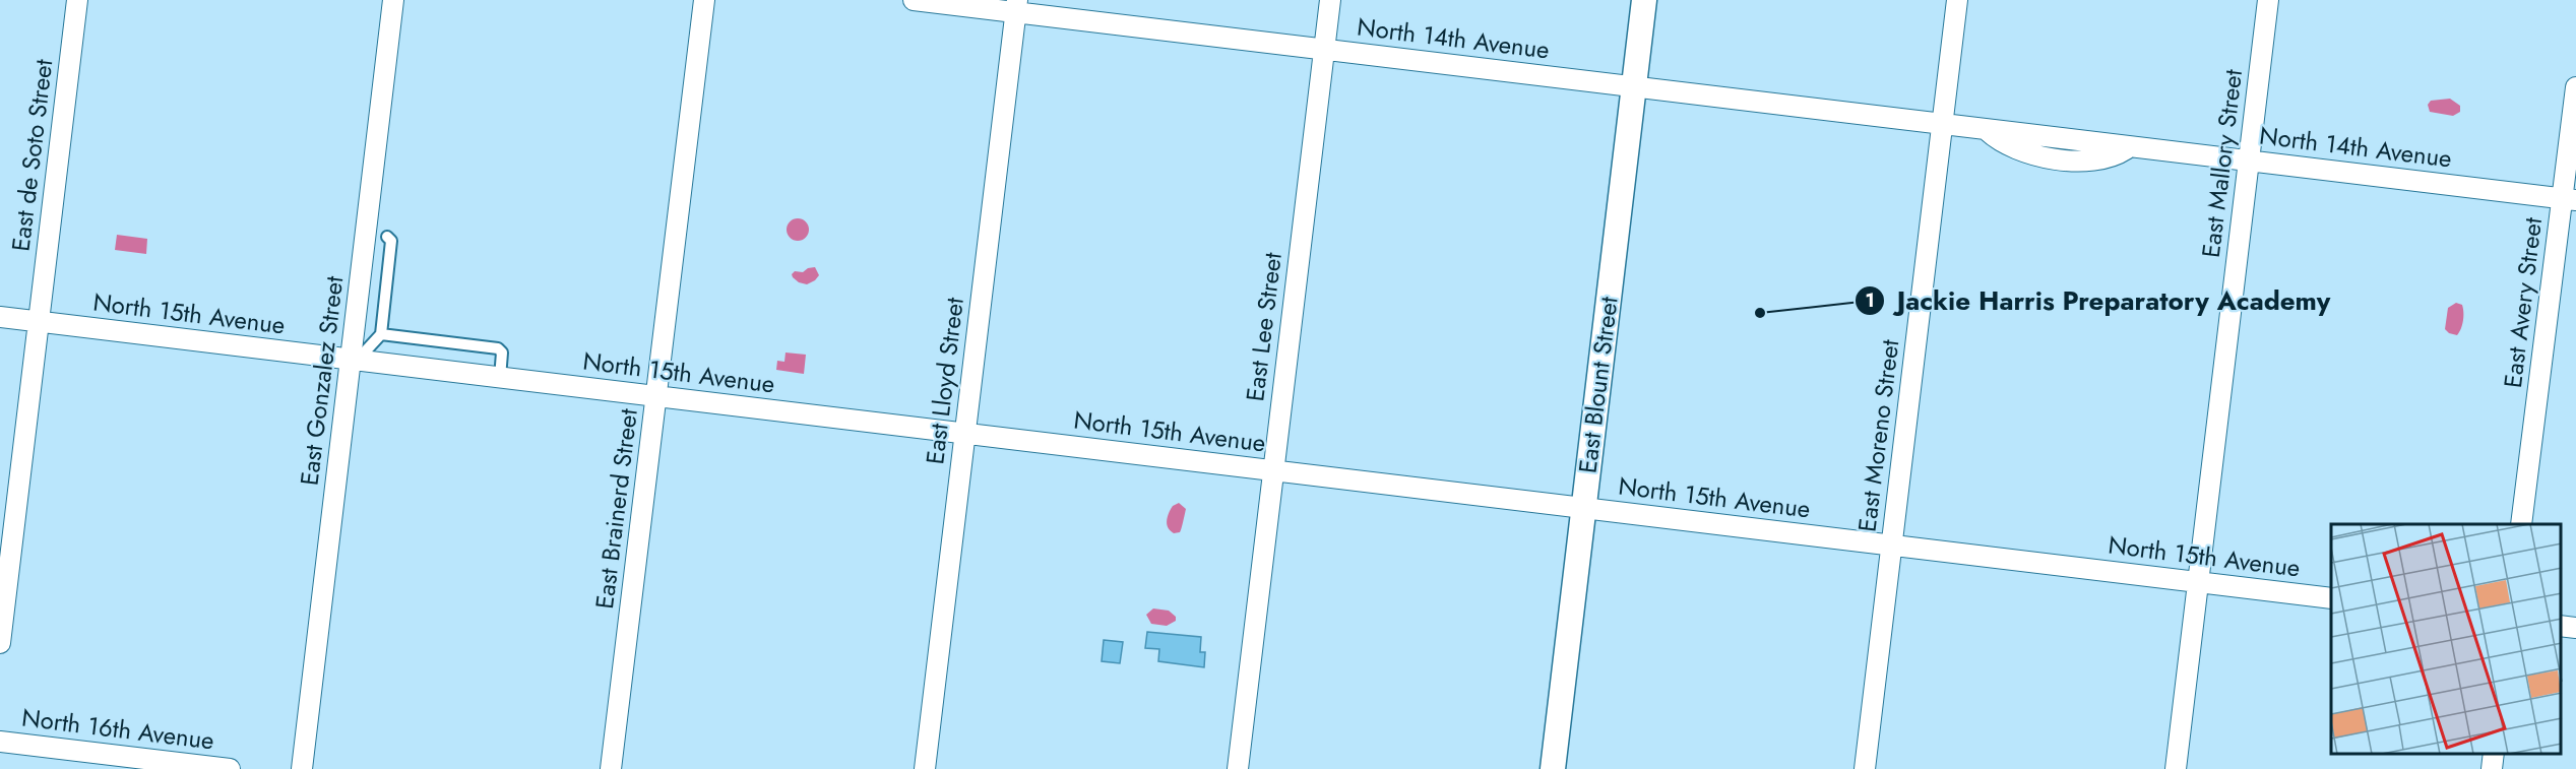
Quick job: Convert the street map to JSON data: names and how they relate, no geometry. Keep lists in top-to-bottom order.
{
  "streets": {
    "street": [
      "North 14th Avenue",
      "East de Soto Street",
      "East Mallory Street",
      "East Avery Street",
      "North 15th Avenue",
      "East Lee Street",
      "East Gonzalez Street",
      "East Lloyd Street",
      "East Blount Street",
      "East Moreno Street",
      "East Brainerd Street",
      "North 16th Avenue"
    ]
  },
  "crossings": [
    ["North 14th Avenue", "East Mallory Street"],
    ["North 14th Avenue", "East Avery Street"],
    ["North 14th Avenue", "East Lee Street"],
    ["North 14th Avenue", "East Lloyd Street"],
    ["North 14th Avenue", "East Blount Street"],
    ["North 14th Avenue", "East Moreno Street"],
    ["East de Soto Street", "North 15th Avenue"],
    ["East Mallory Street", "North 15th Avenue"],
    ["North 15th Avenue", "East Lee Street"],
    ["North 15th Avenue", "East Gonzalez Street"],
    ["North 15th Avenue", "East Lloyd Street"],
    ["North 15th Avenue", "East Blount Street"],
    ["North 15th Avenue", "East Moreno Street"],
    ["North 15th Avenue", "East Brainerd Street"]
  ],
  "places": ["Jackie Harris Preparatory Academy"]
}
